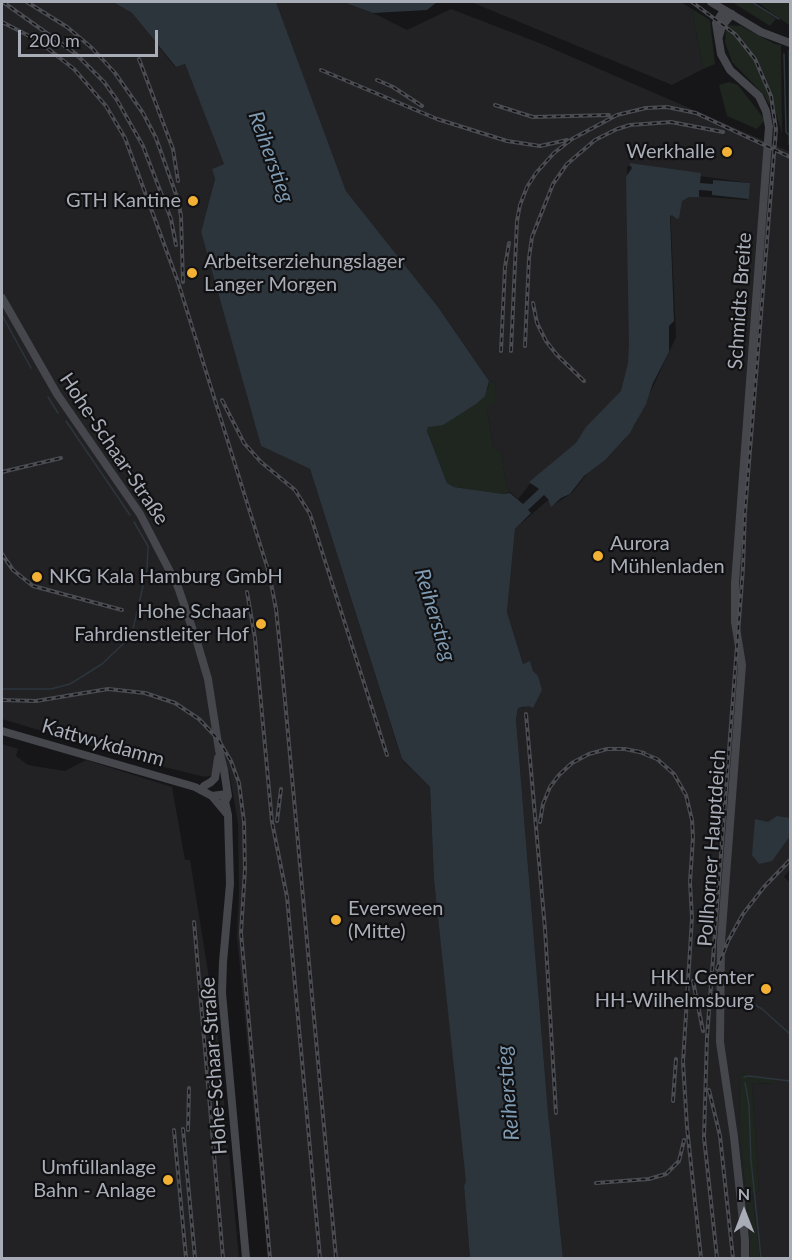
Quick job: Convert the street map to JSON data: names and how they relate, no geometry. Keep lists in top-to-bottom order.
{
  "streets": {
    "main road": [
      "Schmidts Breite",
      "Hohe-Schaar-Straße",
      "Kattwykdamm",
      "Pollhorner Hauptdeich"
    ]
  },
  "crossings": [
    ["Schmidts Breite", "Pollhorner Hauptdeich"],
    ["Hohe-Schaar-Straße", "Kattwykdamm"]
  ],
  "water": ["Reiherstieg"],
  "places": [
    "Werkhalle",
    "GTH Kantine",
    "Arbeitserziehungslager Langer Morgen",
    "Aurora Mühlenladen",
    "NKG Kala Hamburg GmbH",
    "Hohe Schaar Fahrdienstleiter Hof",
    "Eversween (Mitte)",
    "HKL Center HH-Wilhelmsburg",
    "Umfüllanlage Bahn - Anlage"
  ],
  "scale_bar": "200 m",
  "north": "top"
}
